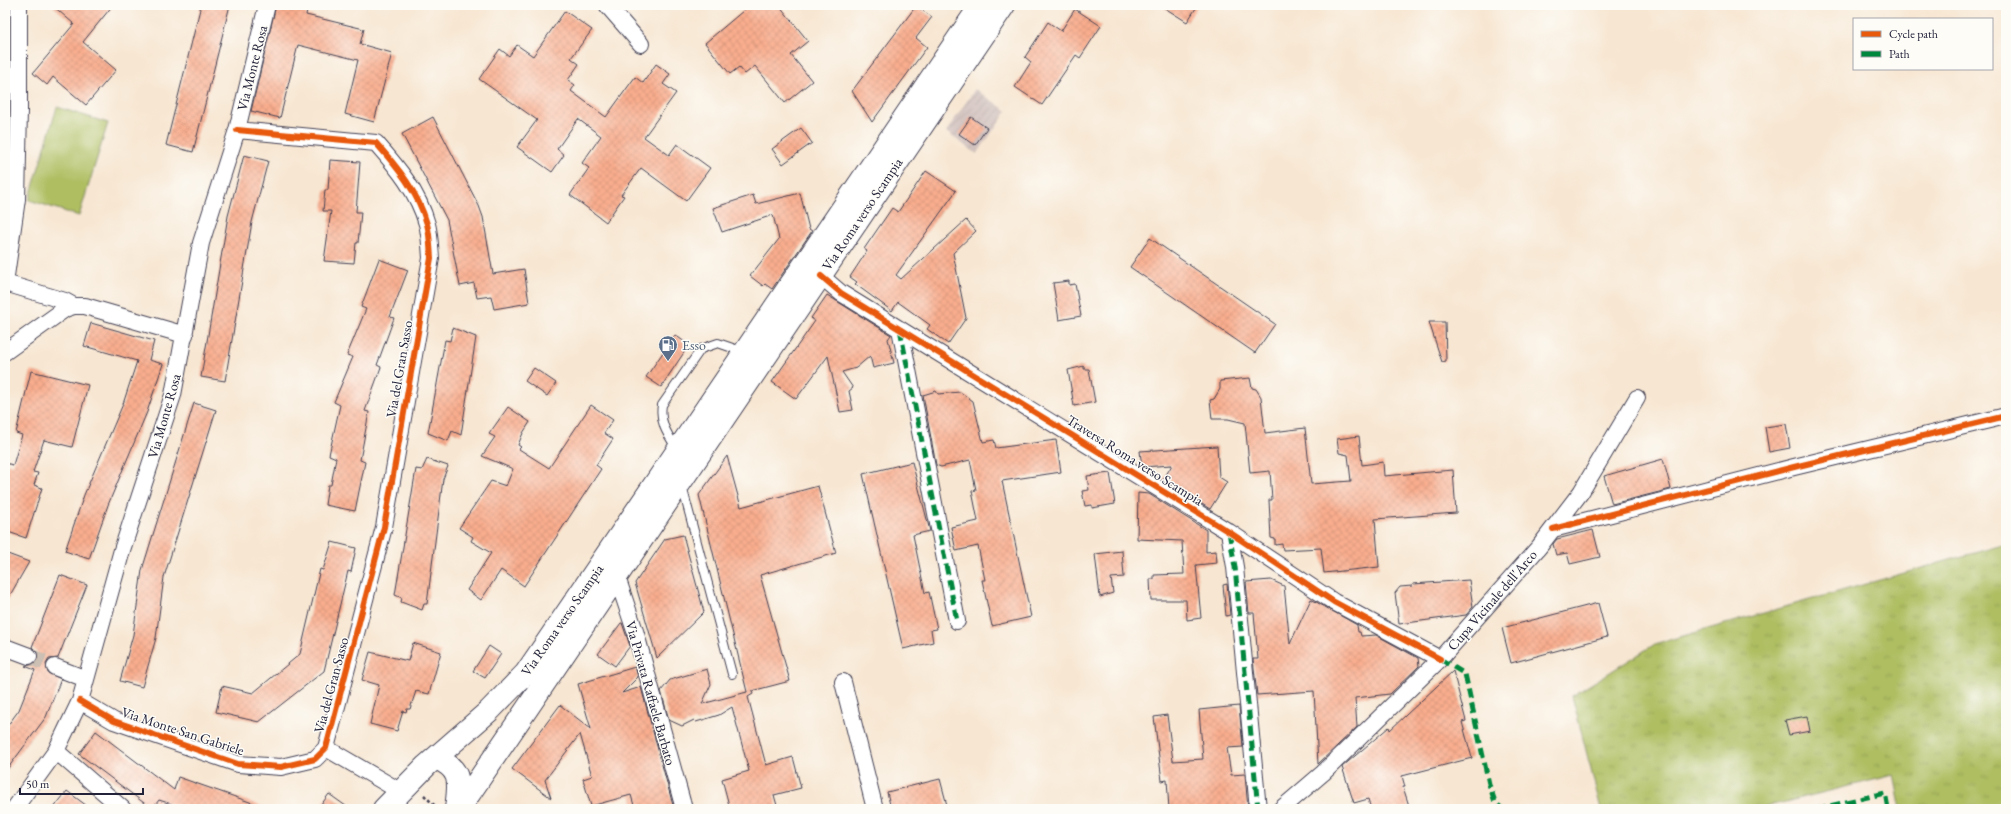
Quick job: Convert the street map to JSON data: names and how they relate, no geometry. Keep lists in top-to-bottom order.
{
  "streets": {
    "main road": ["Via Roma verso Scampia"],
    "street": [
      "Via Monte Rosa",
      "Via del Gran Sasso",
      "Traversa Roma verso Scampia",
      "Cupa Vicinale dell'Arco",
      "Via Privata Raffaele Barbato",
      "Via Monte San Gabriele"
    ]
  },
  "crossings": [
    ["Via Monte Rosa", "Via del Gran Sasso"],
    ["Via Monte Rosa", "Via Monte San Gabriele"],
    ["Via Roma verso Scampia", "Traversa Roma verso Scampia"],
    ["Via Roma verso Scampia", "Via Privata Raffaele Barbato"],
    ["Via del Gran Sasso", "Via Monte San Gabriele"],
    ["Traversa Roma verso Scampia", "Cupa Vicinale dell'Arco"]
  ],
  "places": {
    "fuel station": ["Esso"]
  },
  "legend": ["Cycle path", "Path"],
  "scale_bar": "50 m"
}
